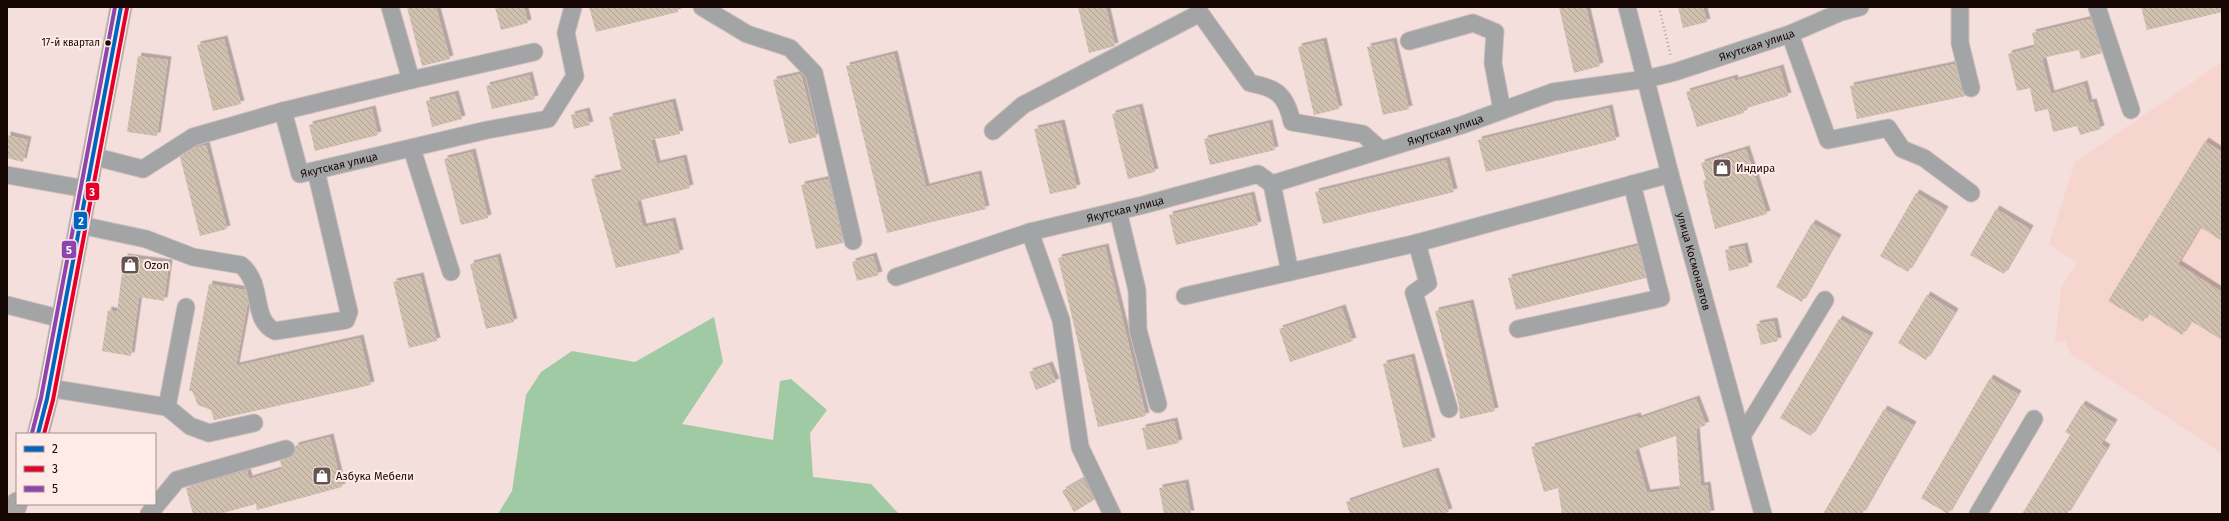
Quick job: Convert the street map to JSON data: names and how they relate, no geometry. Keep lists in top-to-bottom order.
{
  "streets": {
    "street": ["Якутская улица", "улица Космонавтов"]
  },
  "crossings": [
    ["Якутская улица", "улица Космонавтов"]
  ],
  "places": {
    "other": ["17-й квартал"],
    "shop": ["Индира", "Ozon", "Азбука Мебели"]
  },
  "lines": ["transit line 2", "transit line 5", "transit line 3"],
  "legend": ["2", "3", "5"]
}
